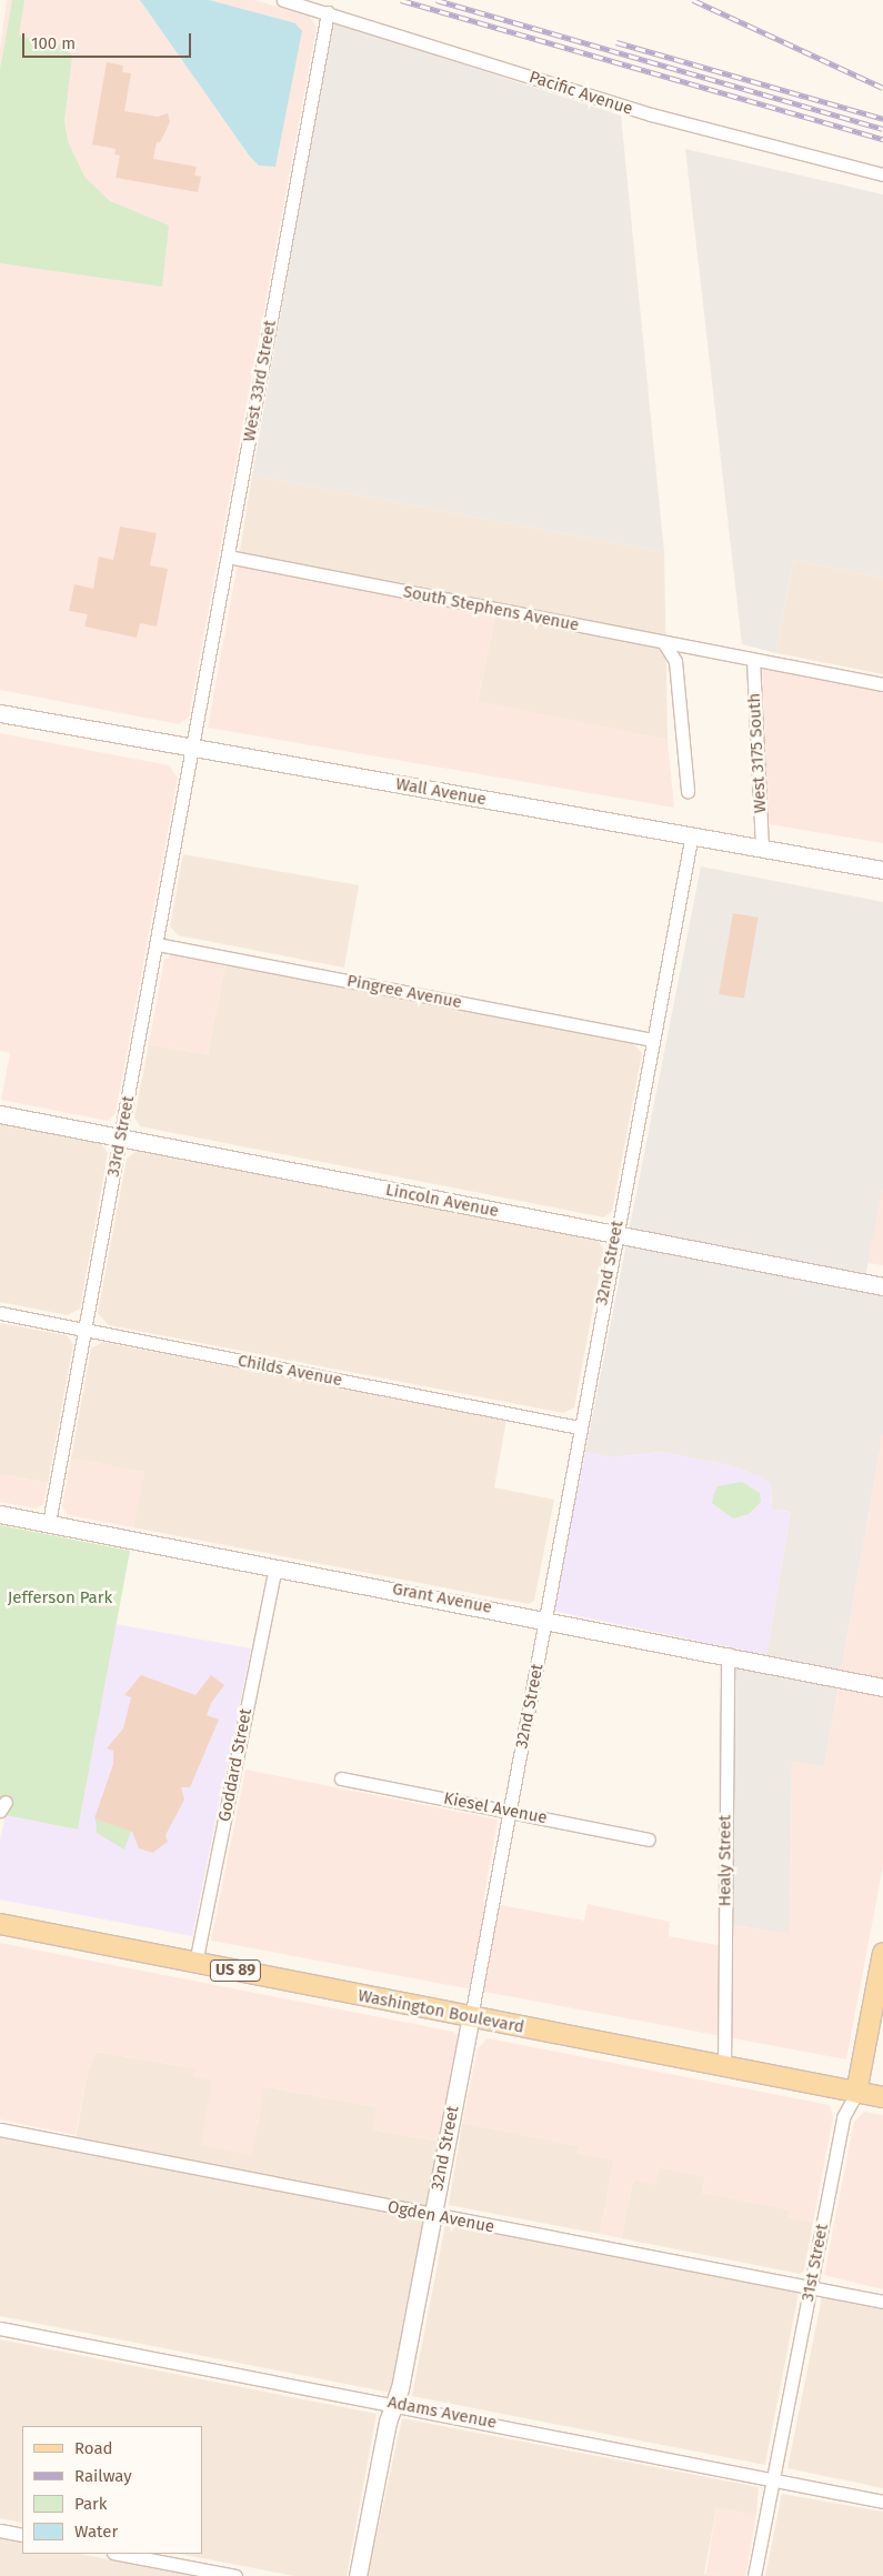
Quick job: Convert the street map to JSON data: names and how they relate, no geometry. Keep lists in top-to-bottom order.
{
  "streets": {
    "main road": ["US 89", "Washington Boulevard", "31st Street"],
    "street": [
      "Pacific Avenue",
      "West 33rd Street",
      "South Stephens Avenue",
      "West 3175 South",
      "Wall Avenue",
      "Pingree Avenue",
      "33rd Street",
      "Lincoln Avenue",
      "32nd Street",
      "Childs Avenue",
      "Grant Avenue",
      "Goddard Street",
      "Kiesel Avenue",
      "Healy Street",
      "Ogden Avenue",
      "Adams Avenue"
    ]
  },
  "crossings": [
    ["Pacific Avenue", "West 33rd Street"],
    ["West 33rd Street", "South Stephens Avenue"],
    ["West 33rd Street", "Wall Avenue"],
    ["West 33rd Street", "33rd Street"],
    ["South Stephens Avenue", "West 3175 South"],
    ["West 3175 South", "Wall Avenue"],
    ["Wall Avenue", "33rd Street"],
    ["Wall Avenue", "32nd Street"],
    ["Pingree Avenue", "33rd Street"],
    ["Pingree Avenue", "32nd Street"],
    ["33rd Street", "Lincoln Avenue"],
    ["33rd Street", "Childs Avenue"],
    ["33rd Street", "Grant Avenue"],
    ["Lincoln Avenue", "32nd Street"],
    ["32nd Street", "Childs Avenue"],
    ["32nd Street", "Grant Avenue"],
    ["32nd Street", "Kiesel Avenue"],
    ["32nd Street", "Washington Boulevard"],
    ["32nd Street", "Ogden Avenue"],
    ["32nd Street", "Adams Avenue"],
    ["Grant Avenue", "Goddard Street"],
    ["Grant Avenue", "Healy Street"],
    ["Goddard Street", "Washington Boulevard"],
    ["Healy Street", "Washington Boulevard"],
    ["Washington Boulevard", "31st Street"],
    ["Ogden Avenue", "31st Street"],
    ["31st Street", "Adams Avenue"]
  ],
  "parks": ["Jefferson Park"],
  "legend": [
    "Road",
    "Railway",
    "Park",
    "Water"
  ],
  "scale_bar": "100 m"
}
